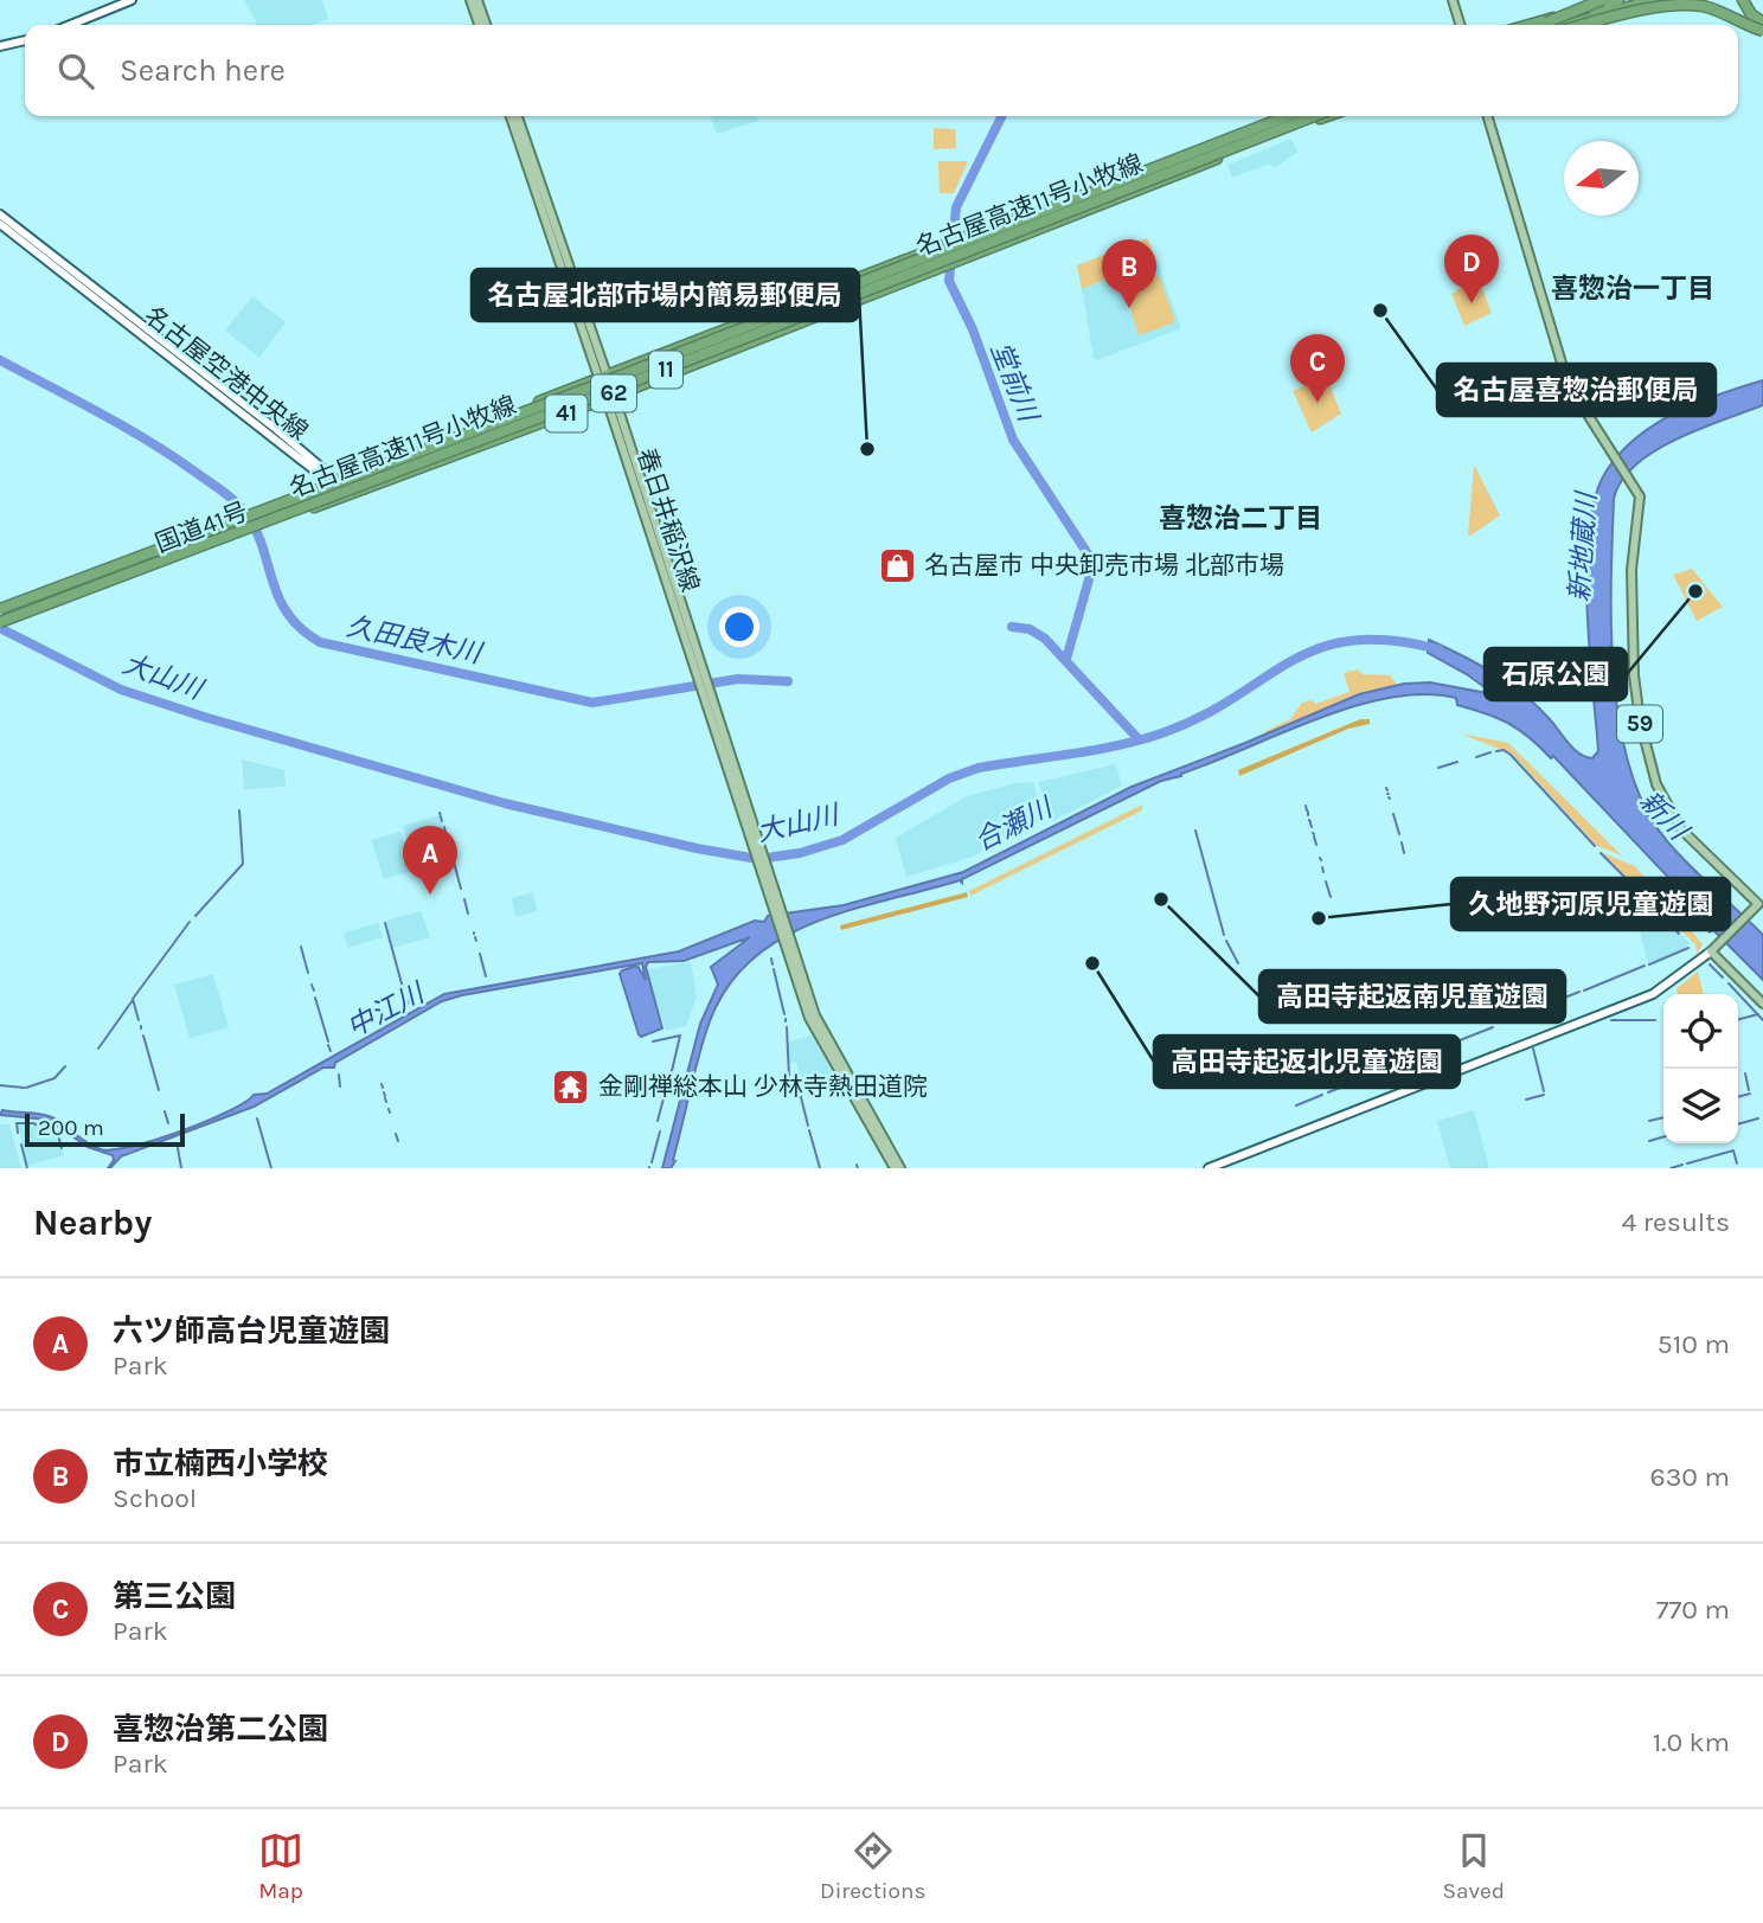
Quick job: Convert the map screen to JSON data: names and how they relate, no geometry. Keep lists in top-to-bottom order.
{
  "streets": {
    "highway": [
      "名古屋高速11号小牧線",
      "11",
      "41",
      "国道41号"
    ],
    "main road": [
      "名古屋空港中央線",
      "62",
      "春日井稲沢線",
      "59"
    ]
  },
  "crossings": [
    ["名古屋高速11号小牧線", "国道41号"],
    ["名古屋空港中央線", "国道41号"],
    ["春日井稲沢線", "国道41号"]
  ],
  "districts": ["喜惣治一丁目", "喜惣治二丁目"],
  "water": [
    "堂前川",
    "新地蔵川",
    "久田良木川",
    "大山川",
    "新川",
    "合瀬川",
    "中江川"
  ],
  "places": {
    "other": [
      "名古屋喜惣治郵便局",
      "名古屋北部市場内簡易郵便局",
      "石原公園",
      "高田寺起返南児童遊園",
      "久地野河原児童遊園",
      "高田寺起返北児童遊園"
    ],
    "shop": ["名古屋市 中央卸売市場 北部市場"],
    "temple": ["金剛禅総本山 少林寺熱田道院"]
  },
  "scale_bar": "200 m",
  "north": "left",
  "page": {
    "search": "Search here",
    "pins": [
      "D",
      "B",
      "C",
      "A"
    ],
    "scale": "200 m",
    "heading": ["Nearby", "4 results"],
    "list": [
      {
        "mark": "A",
        "name": "六ツ師高台児童遊園",
        "note": "Park",
        "value": "510 m"
      },
      {
        "mark": "B",
        "name": "市立楠西小学校",
        "note": "School",
        "value": "630 m"
      },
      {
        "mark": "C",
        "name": "第三公園",
        "note": "Park",
        "value": "770 m"
      },
      {
        "mark": "D",
        "name": "喜惣治第二公園",
        "note": "Park",
        "value": "1.0 km"
      }
    ],
    "nav": ["Map", "Directions", "Saved"]
  }
}
